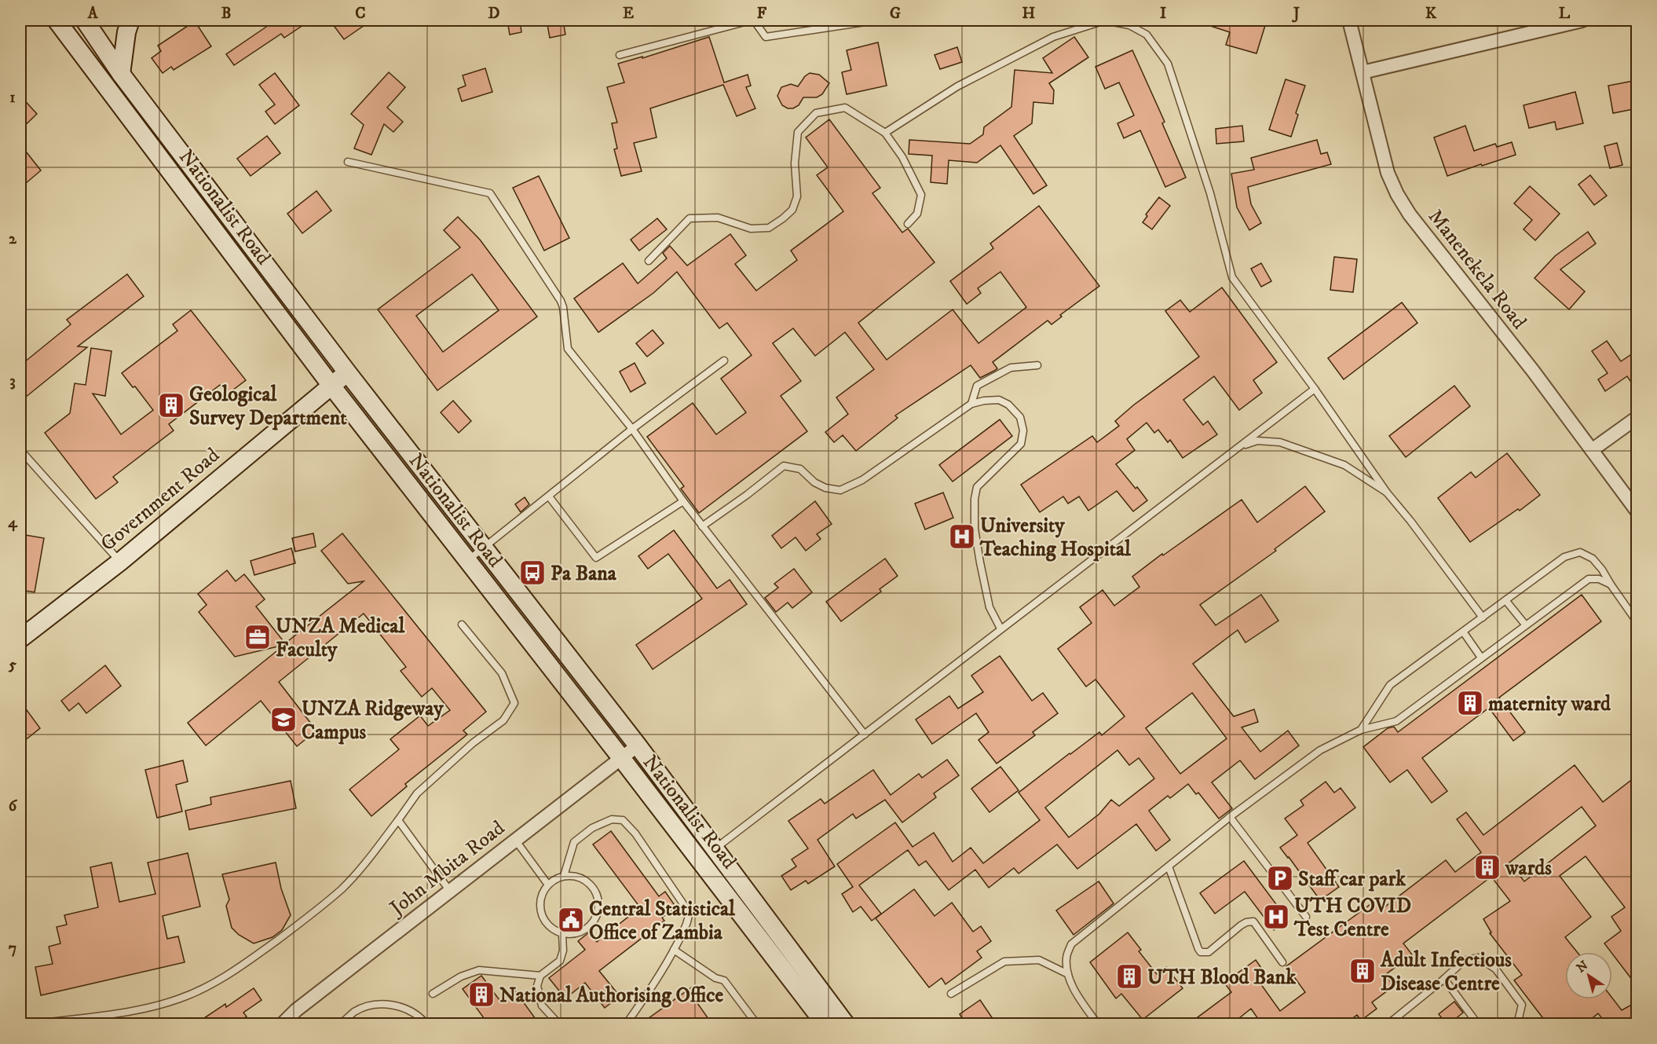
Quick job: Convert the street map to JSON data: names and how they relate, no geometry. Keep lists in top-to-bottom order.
{
  "streets": {
    "main road": ["Nationalist Road", "Government Road"],
    "street": ["Manenekela Road", "John Mbita Road"]
  },
  "crossings": [
    ["Nationalist Road", "Government Road"],
    ["Nationalist Road", "John Mbita Road"]
  ],
  "places": {
    "building": [
      "Geological Survey Department",
      "maternity ward",
      "wards",
      "Adult Infectious Disease Centre",
      "UTH Blood Bank",
      "National Authorising Office"
    ],
    "hospital": ["University Teaching Hospital", "UTH COVID Test Centre"],
    "bus stop": ["Pa Bana"],
    "office": ["UNZA Medical Faculty"],
    "school or university": ["UNZA Ridgeway Campus"],
    "parking": ["Staff car park"],
    "public building": ["Central Statistical Office of Zambia"]
  },
  "north": "top left",
  "grid": {
    "columns": [
      "A",
      "B",
      "C",
      "D",
      "E",
      "F",
      "G",
      "H",
      "I",
      "J",
      "K",
      "L"
    ],
    "rows": [
      "1",
      "2",
      "3",
      "4",
      "5",
      "6",
      "7"
    ]
  }
}
